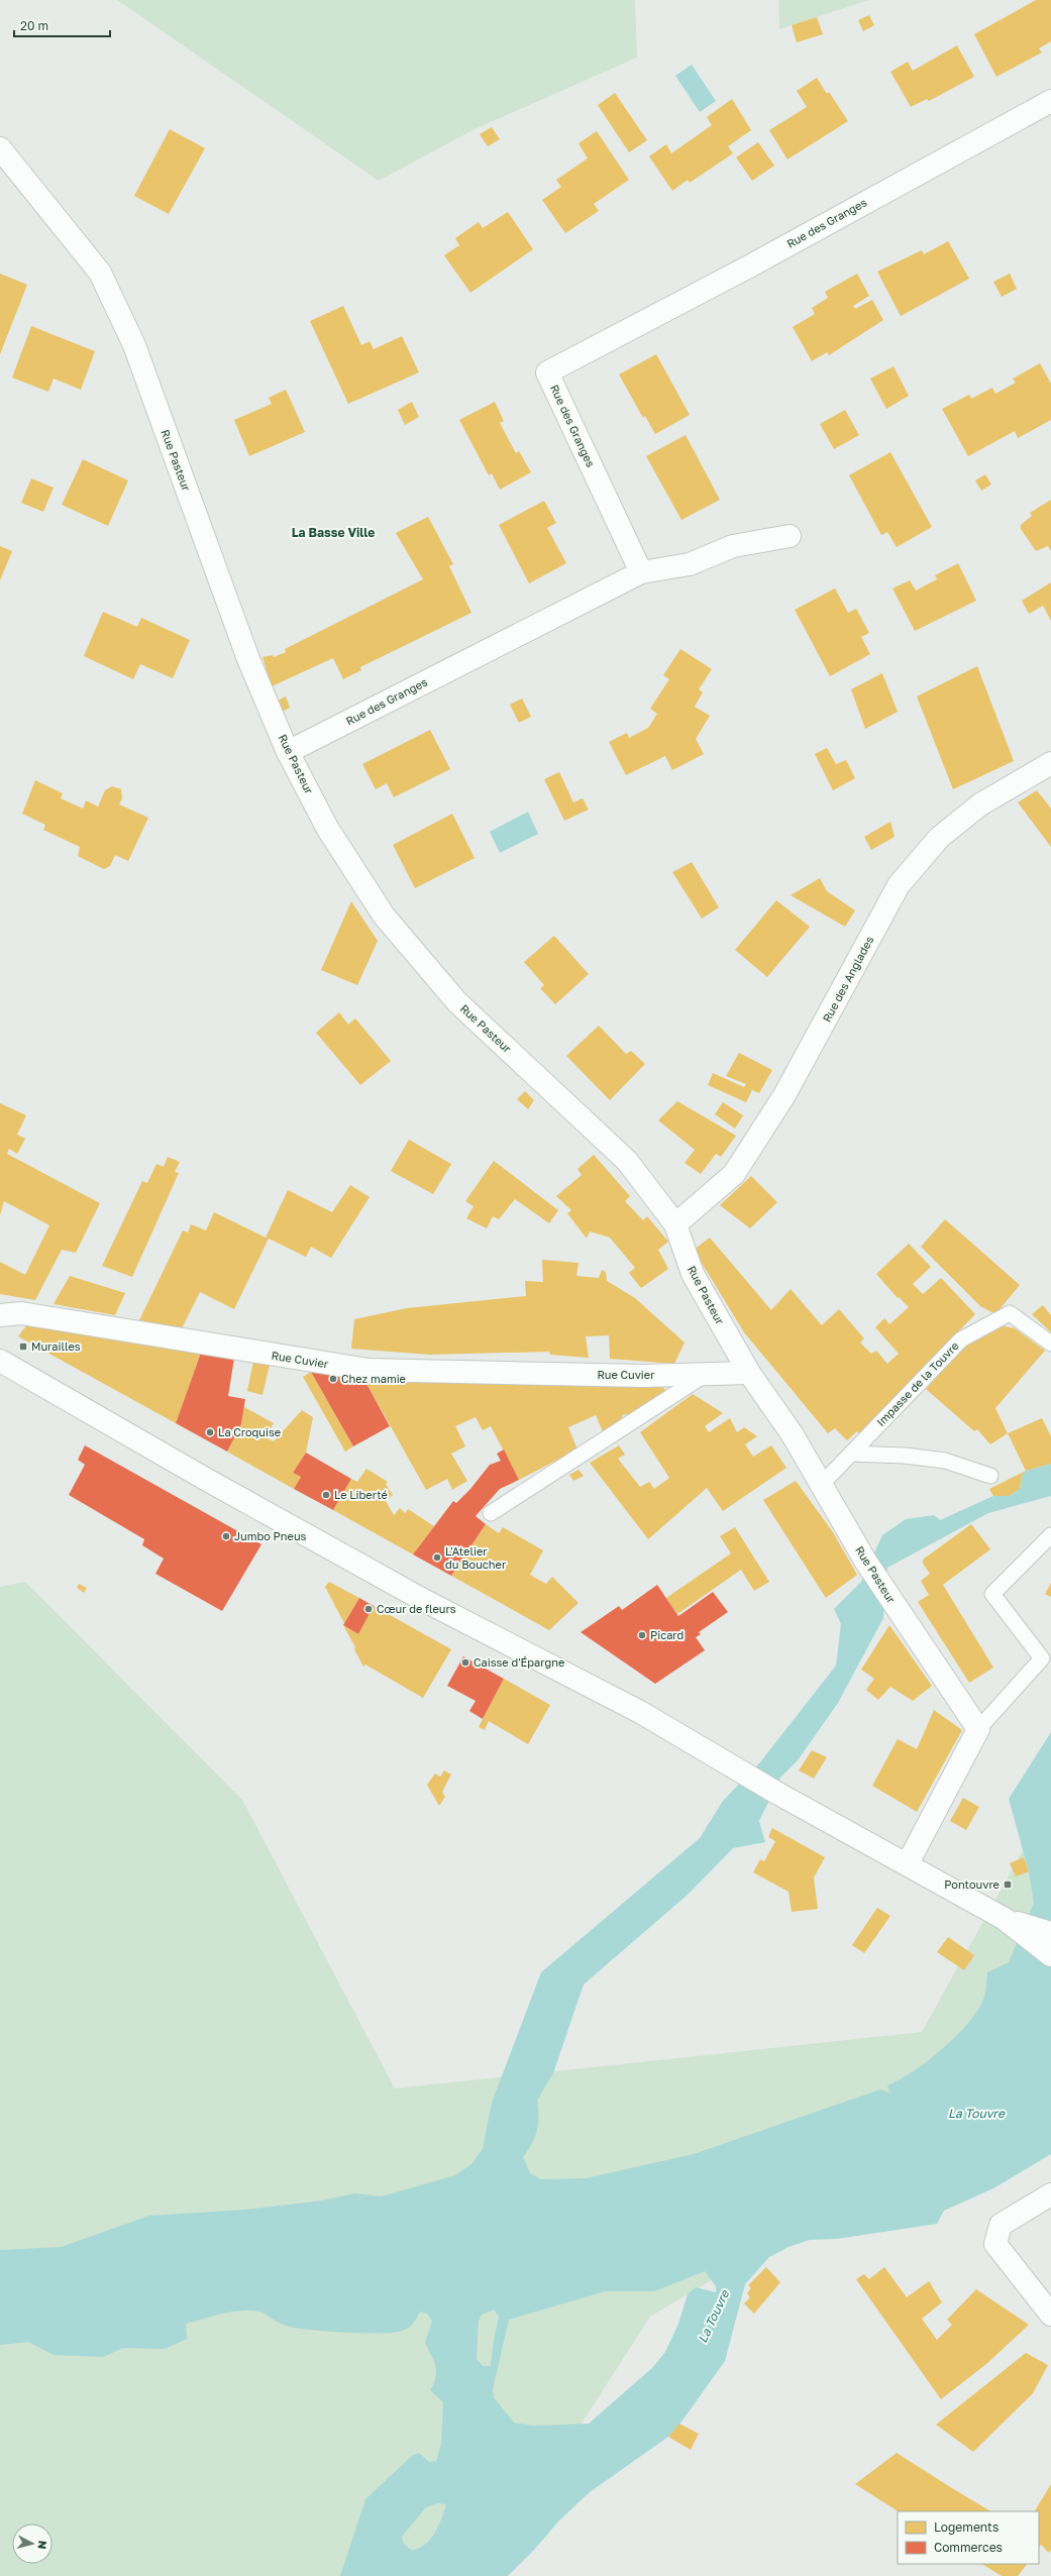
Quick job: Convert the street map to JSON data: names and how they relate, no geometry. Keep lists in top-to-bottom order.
{
  "streets": {
    "street": [
      "Rue des Granges",
      "Rue Pasteur",
      "Rue des Anglades",
      "Rue Cuvier"
    ],
    "lane": ["Impasse de la Touvre"]
  },
  "crossings": [
    ["Rue des Granges", "Rue Pasteur"],
    ["Rue Pasteur", "Rue des Anglades"],
    ["Rue Pasteur", "Rue Cuvier"]
  ],
  "districts": ["La Basse Ville"],
  "water": ["La Touvre"],
  "places": {
    "transit": ["Murailles", "Pontouvre"],
    "other": [
      "Chez mamie",
      "La Croquise",
      "Le Liberté",
      "Jumbo Pneus",
      "L'Atelier du Boucher",
      "Cœur de fleurs",
      "Picard",
      "Caisse d'Épargne"
    ]
  },
  "legend": ["Logements", "Commerces"],
  "scale_bar": "20 m",
  "north": "right"
}
